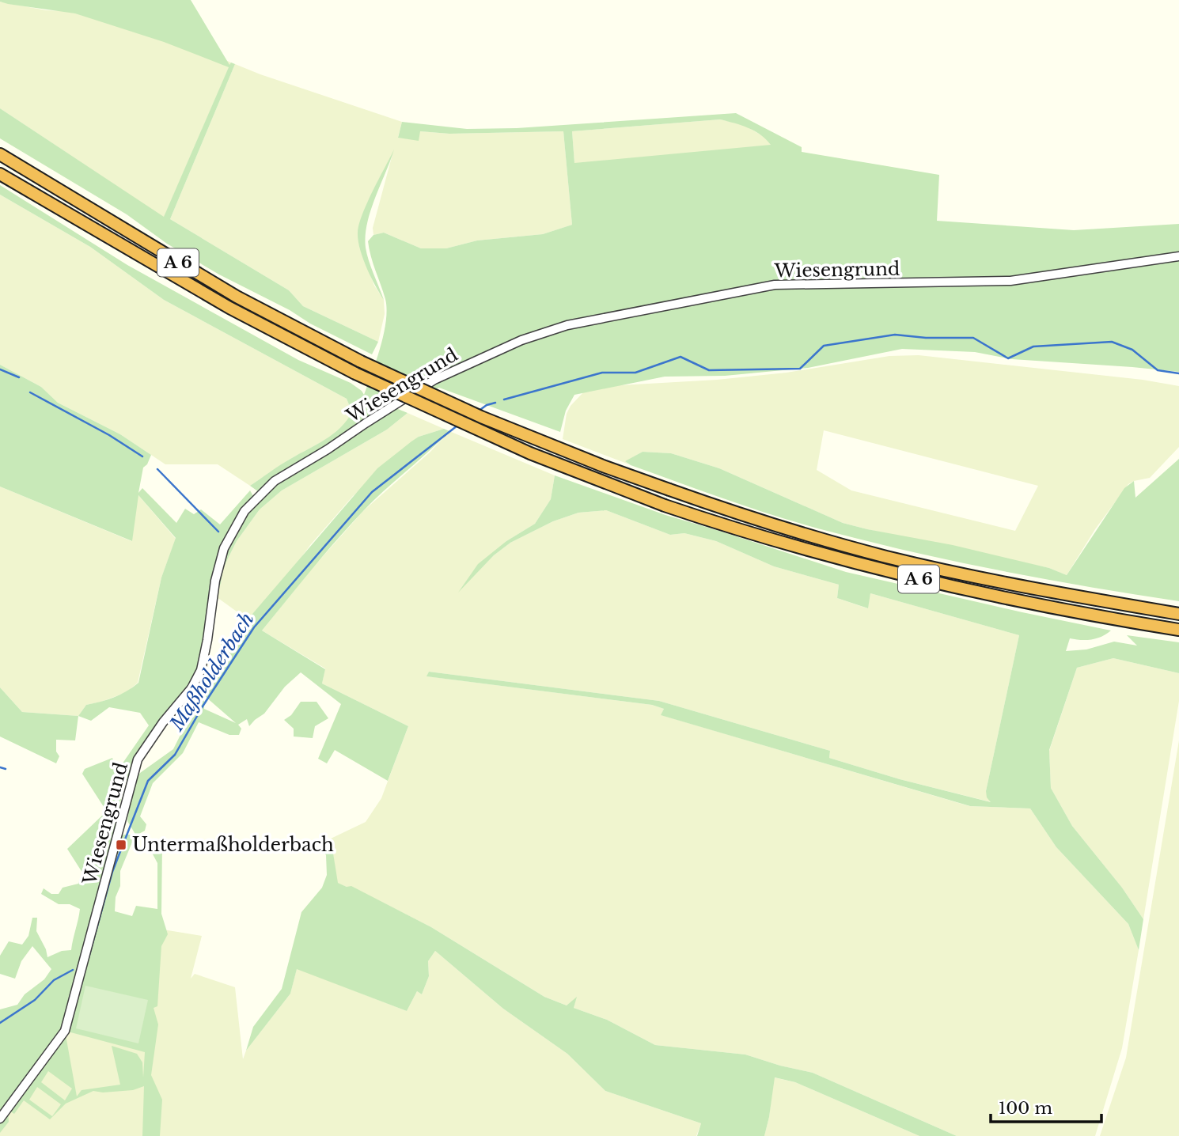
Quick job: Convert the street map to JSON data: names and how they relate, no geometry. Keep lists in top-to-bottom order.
{
  "streets": {
    "highway": ["A 6"],
    "street": ["Wiesengrund"]
  },
  "water": ["Maßholderbach"],
  "places": {
    "transit": ["Untermaßholderbach"]
  },
  "scale_bar": "100 m"
}
